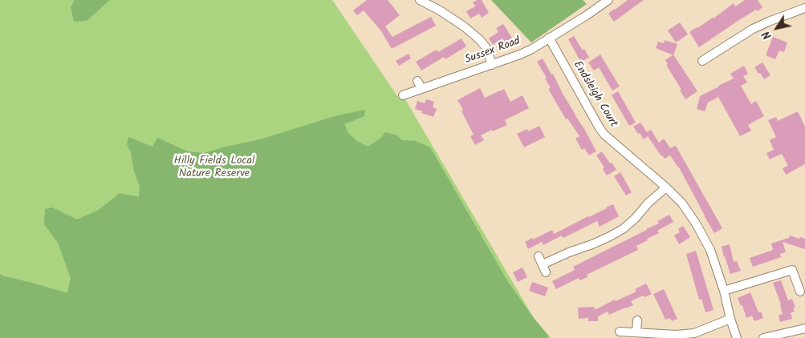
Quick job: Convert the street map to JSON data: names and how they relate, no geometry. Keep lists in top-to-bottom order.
{
  "streets": {
    "street": ["Sussex Road", "Endsleigh Court"]
  },
  "crossings": [
    ["Sussex Road", "Endsleigh Court"]
  ],
  "parks": ["Hilly Fields Local Nature Reserve"],
  "north": "bottom left"
}
